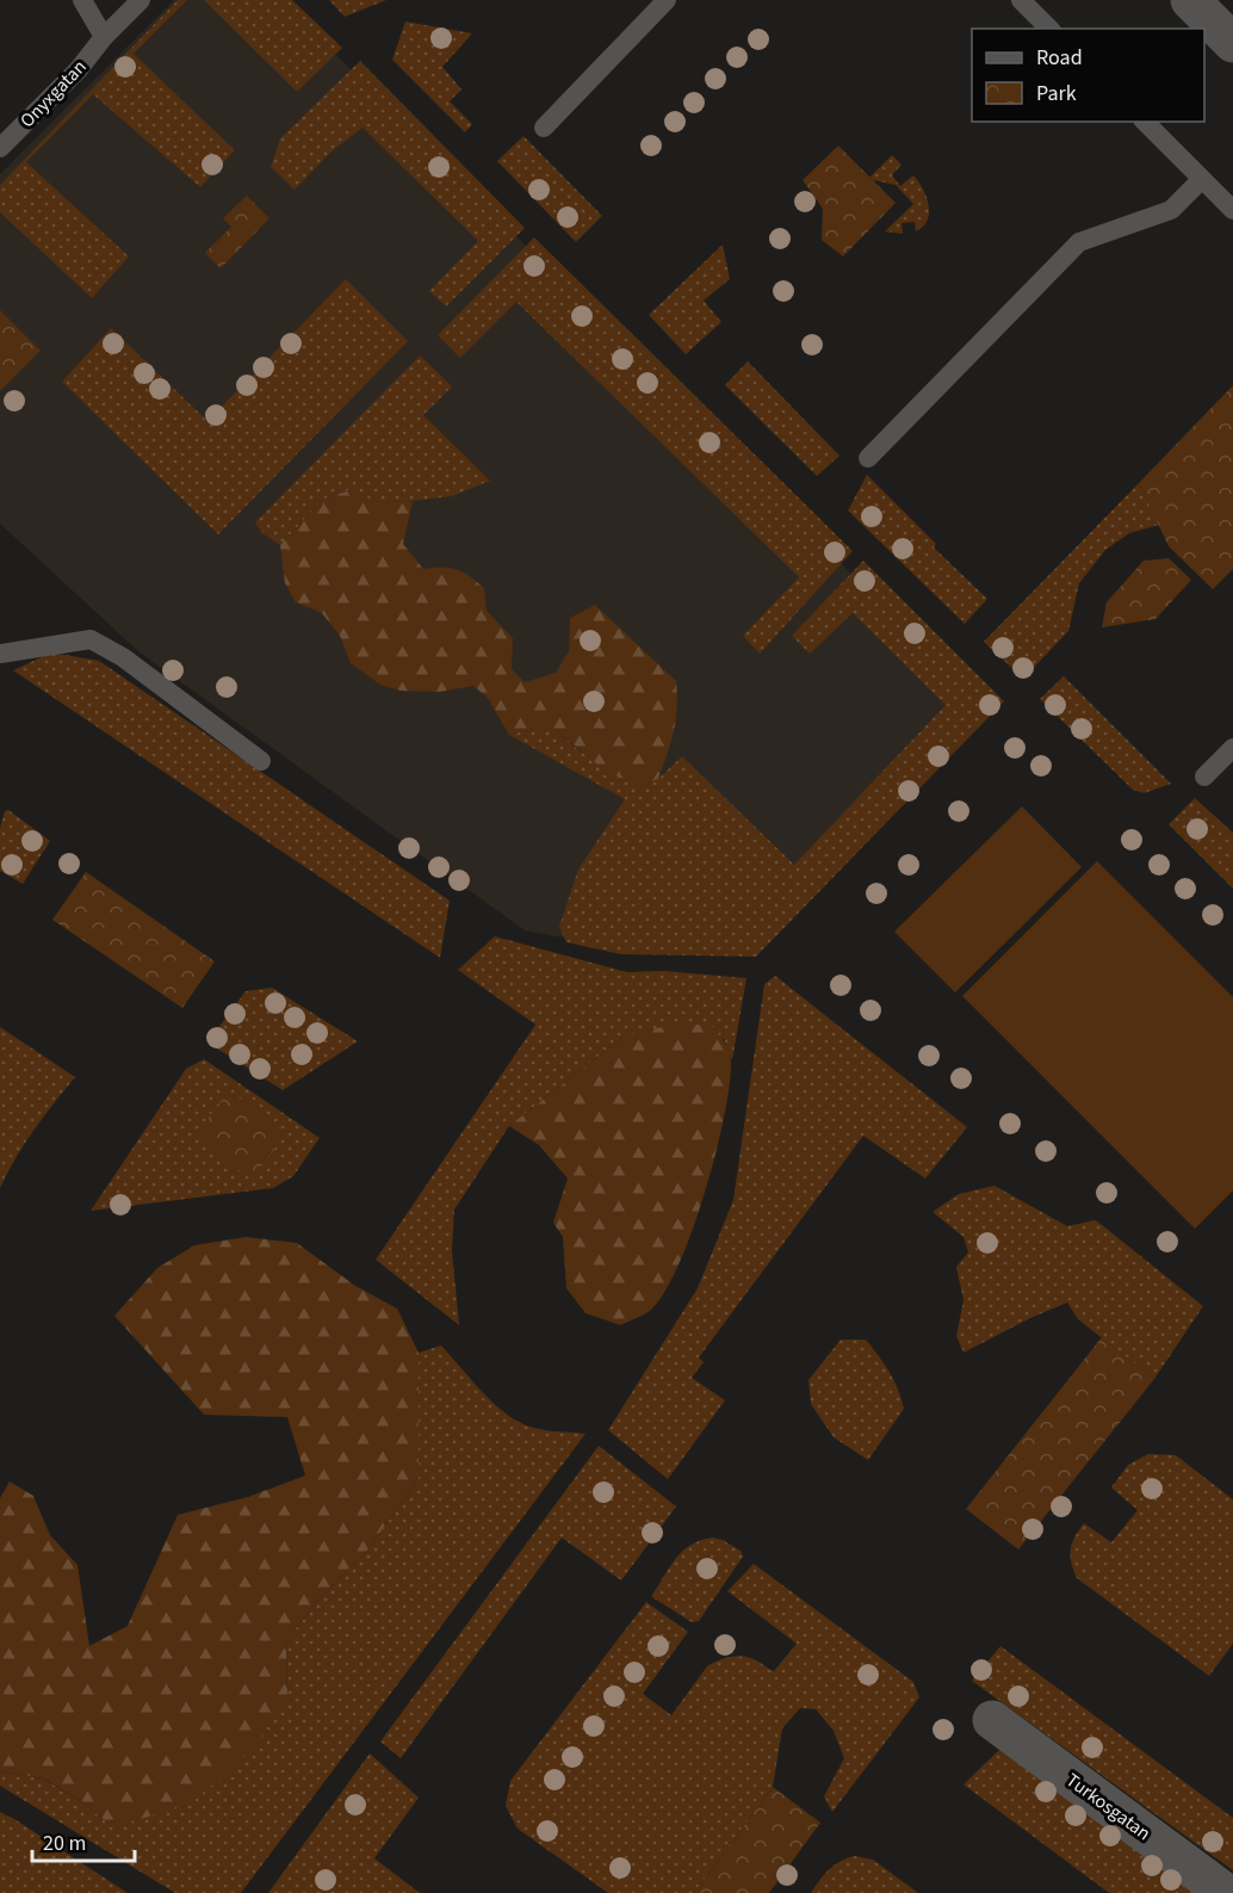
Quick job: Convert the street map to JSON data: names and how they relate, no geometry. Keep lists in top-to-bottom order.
{
  "streets": {
    "street": ["Turkosgatan"],
    "lane": ["Onyxgatan"]
  },
  "legend": ["Road", "Park"],
  "scale_bar": "20 m"
}
